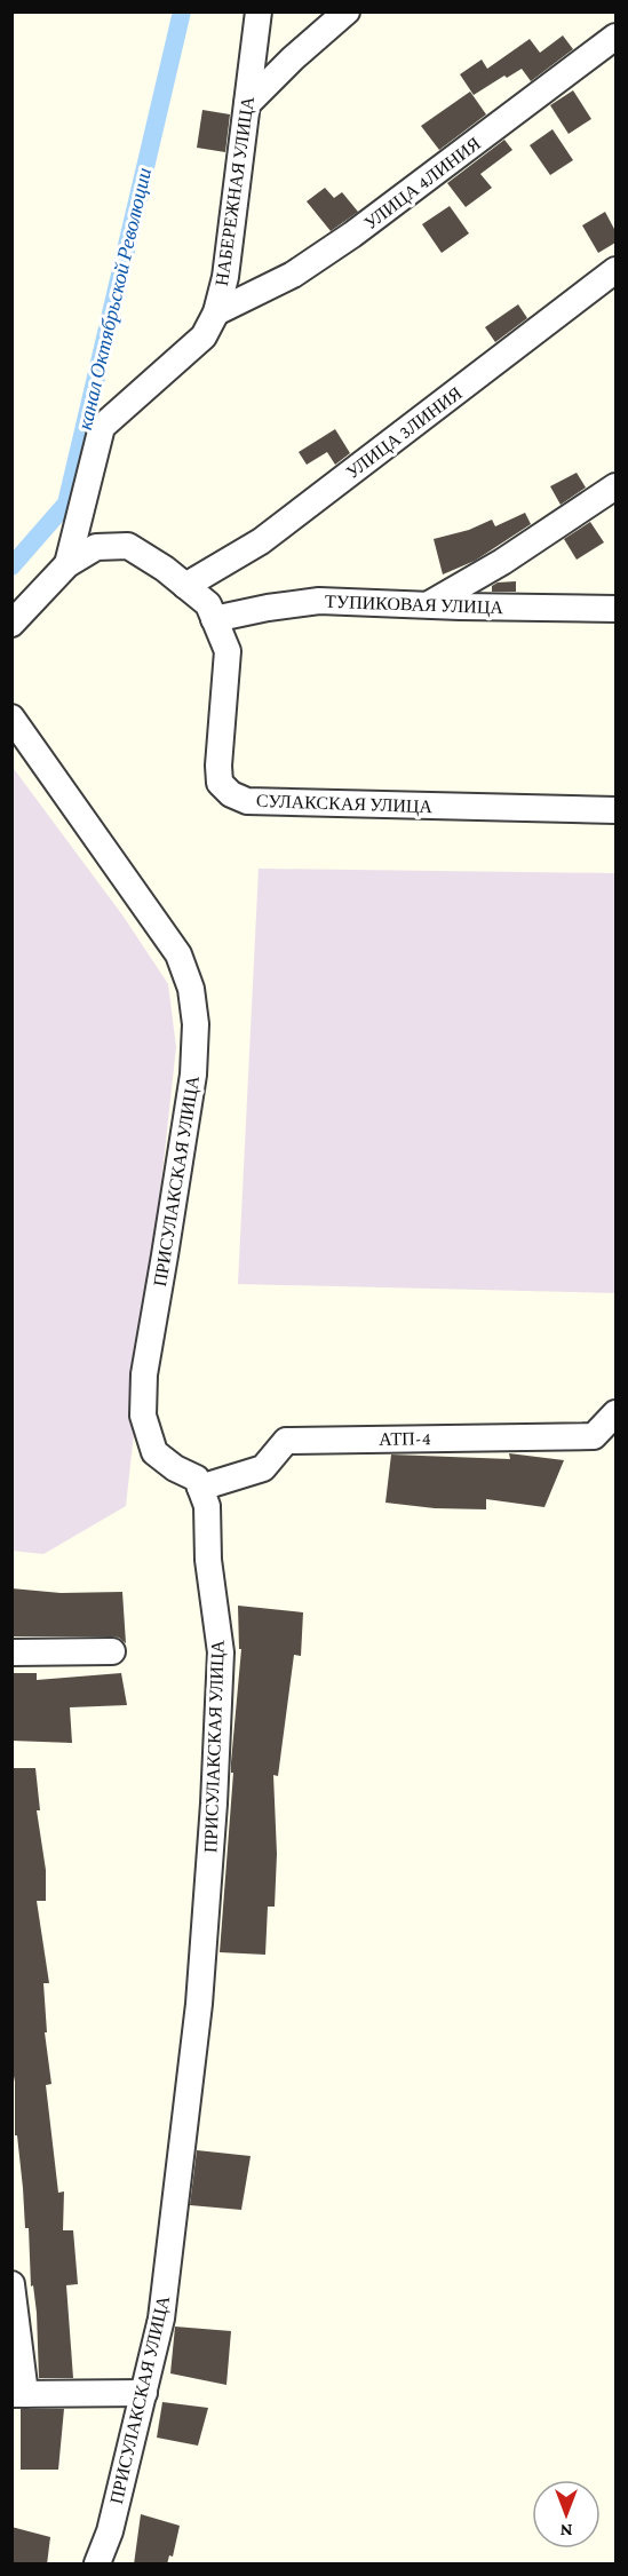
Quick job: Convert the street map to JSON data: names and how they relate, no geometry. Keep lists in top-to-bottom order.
{
  "streets": {
    "street": [
      "УЛИЦА 4ЛИНИЯ",
      "НАБЕРЕЖНАЯ УЛИЦА",
      "УЛИЦА 3ЛИНИЯ",
      "ТУПИКОВАЯ УЛИЦА",
      "СУЛАКСКАЯ УЛИЦА",
      "ПРИСУЛАКСКАЯ УЛИЦА",
      "АТП-4"
    ]
  },
  "crossings": [
    ["УЛИЦА 4ЛИНИЯ", "НАБЕРЕЖНАЯ УЛИЦА"],
    ["НАБЕРЕЖНАЯ УЛИЦА", "СУЛАКСКАЯ УЛИЦА"],
    ["УЛИЦА 3ЛИНИЯ", "СУЛАКСКАЯ УЛИЦА"],
    ["ТУПИКОВАЯ УЛИЦА", "СУЛАКСКАЯ УЛИЦА"],
    ["ПРИСУЛАКСКАЯ УЛИЦА", "АТП-4"]
  ],
  "water": ["канал Октябрьской Революции"],
  "north": "bottom"
}
